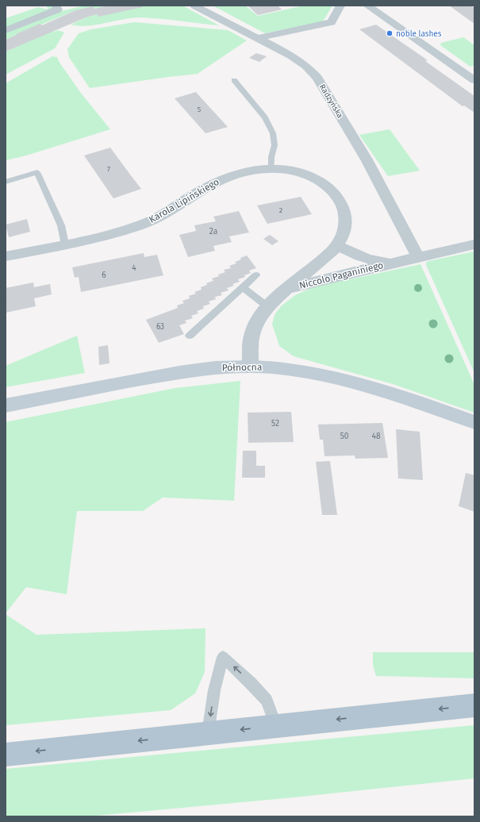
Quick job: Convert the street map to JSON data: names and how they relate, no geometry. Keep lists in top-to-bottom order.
{
  "streets": {
    "street": [
      "Radzyńska",
      "Karola Lipińskiego",
      "Niccolo Paganiniego",
      "Północna"
    ]
  },
  "crossings": [
    ["Karola Lipińskiego", "Niccolo Paganiniego"],
    ["Karola Lipińskiego", "Północna"]
  ],
  "places": ["noble lashes"],
  "house_numbers": [
    "5",
    "7",
    "2",
    "2a",
    "4",
    "6",
    "63",
    "52",
    "50",
    "48"
  ]
}
